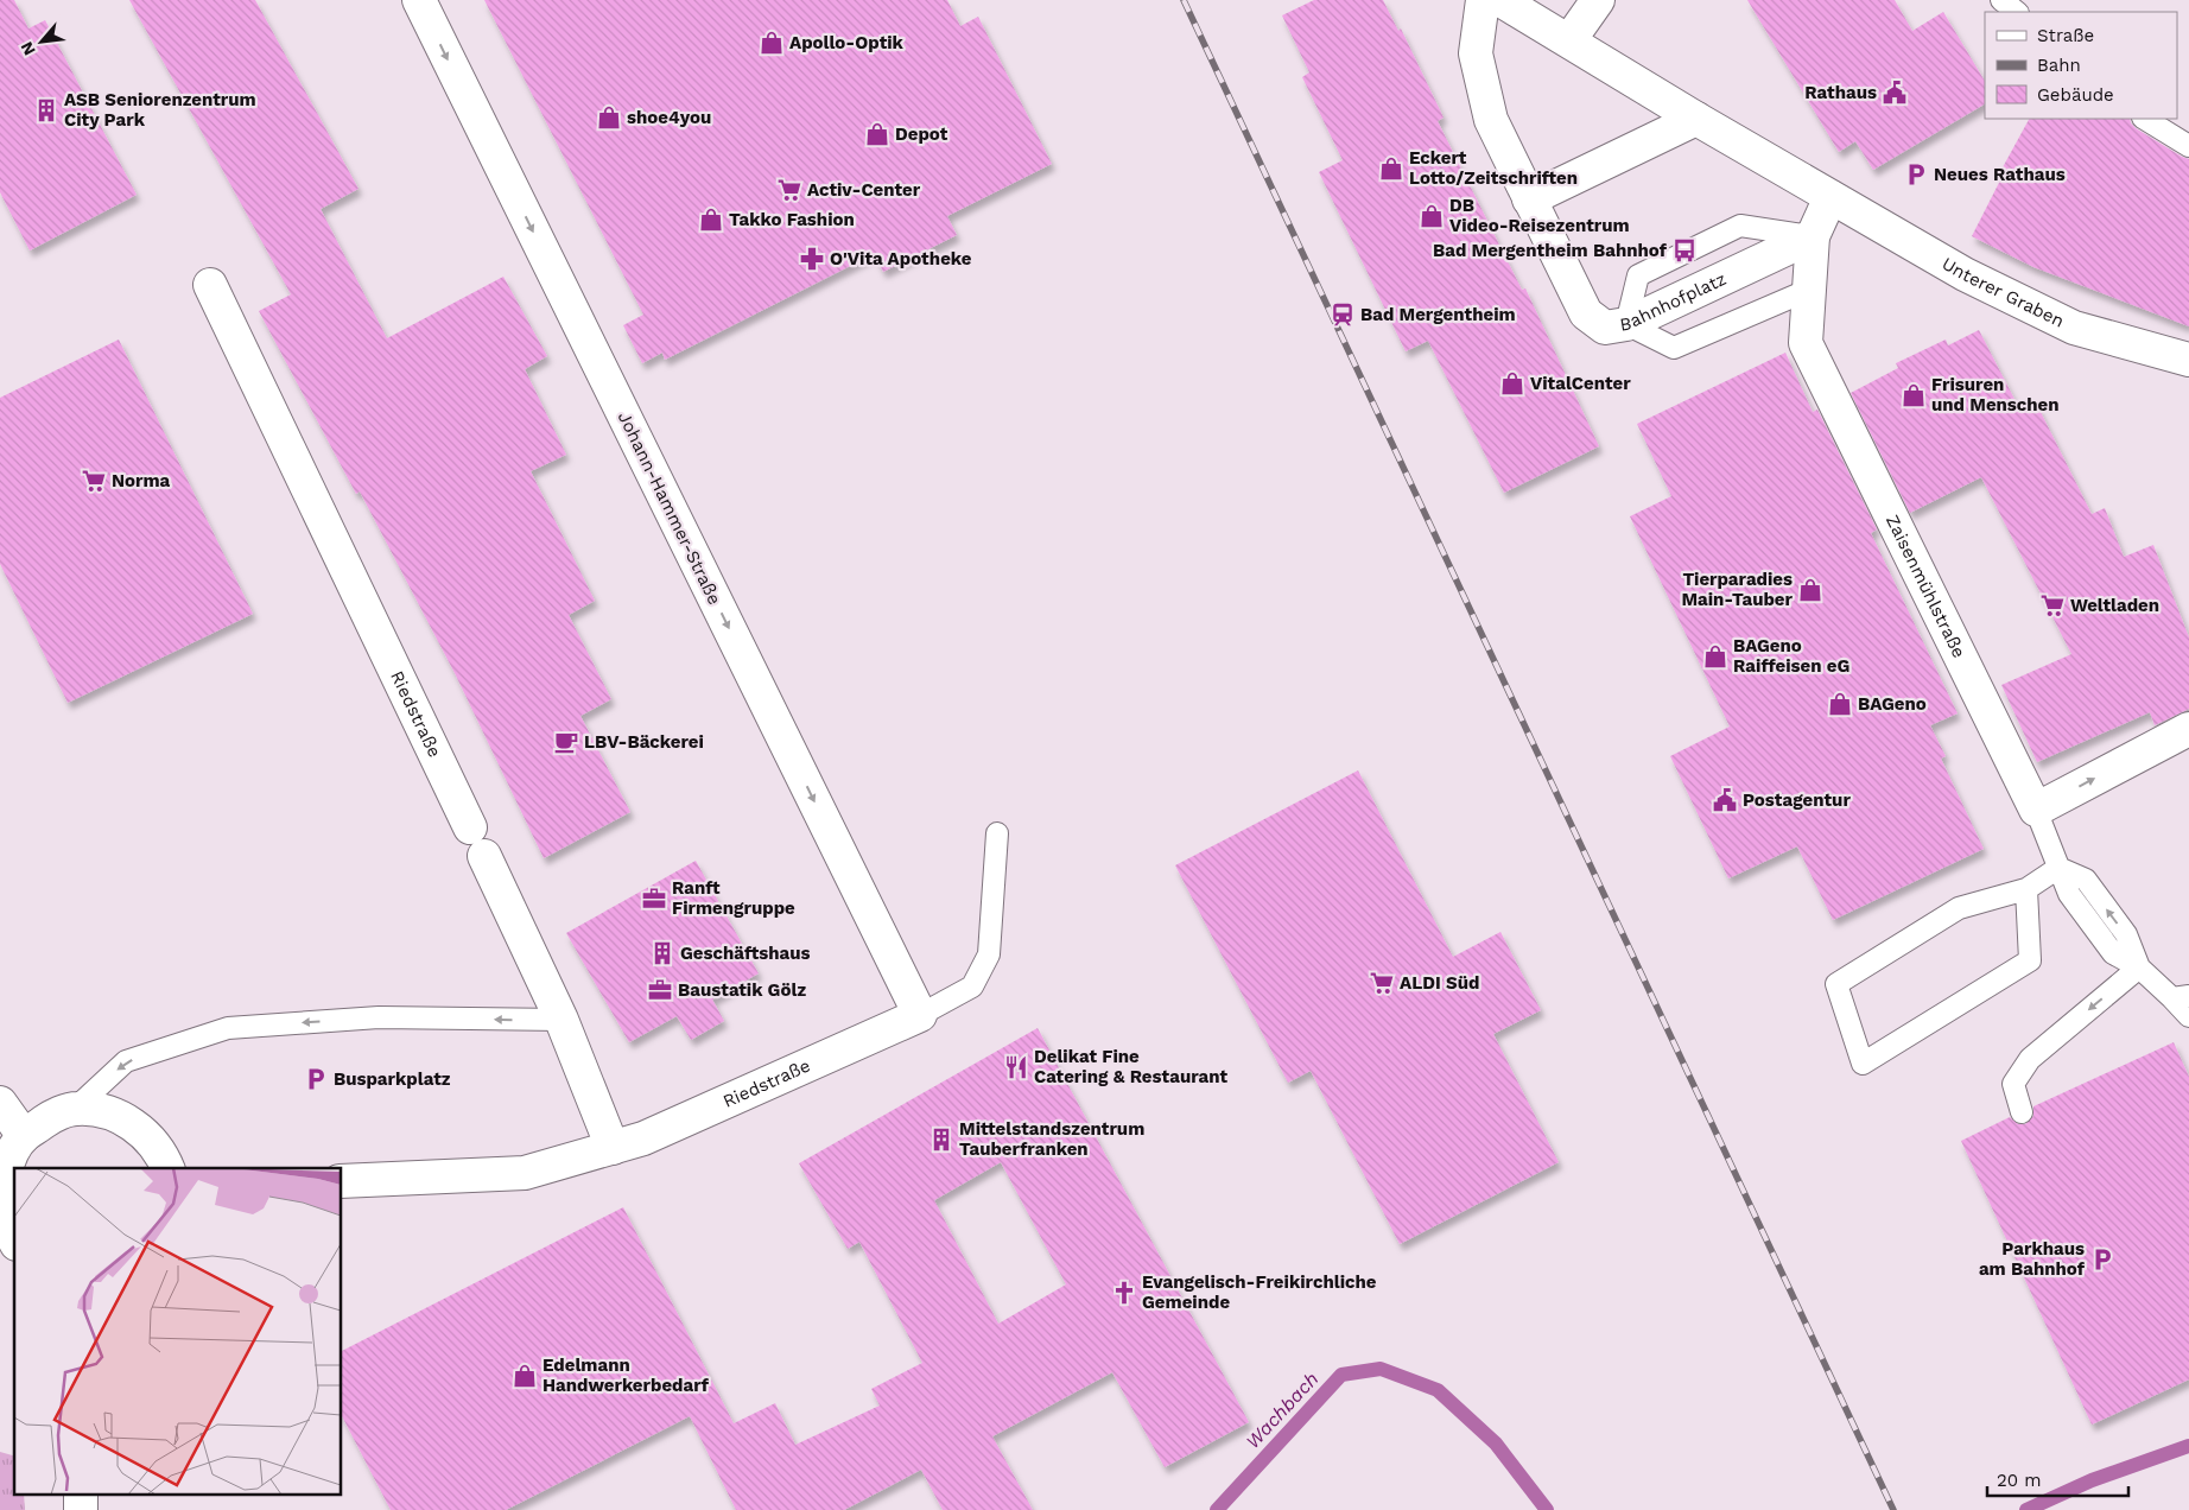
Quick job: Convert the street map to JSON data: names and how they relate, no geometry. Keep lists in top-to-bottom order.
{
  "streets": {
    "street": [
      "Unterer Graben",
      "Bahnhofplatz",
      "Johann-Hammer-Straße",
      "Zaisenmühlstraße",
      "Riedstraße"
    ]
  },
  "crossings": [
    ["Unterer Graben", "Zaisenmühlstraße"],
    ["Bahnhofplatz", "Zaisenmühlstraße"],
    ["Johann-Hammer-Straße", "Riedstraße"]
  ],
  "one_way": ["Johann-Hammer-Straße"],
  "water": ["Wachbach"],
  "places": {
    "shop": [
      "Apollo-Optik",
      "shoe4you",
      "Depot",
      "Eckert Lotto/Zeitschriften",
      "DB Video-Reisezentrum",
      "Takko Fashion",
      "VitalCenter",
      "Frisuren und Menschen",
      "Tierparadies Main-Tauber",
      "BAGeno Raiffeisen eG",
      "BAGeno",
      "Edelmann Handwerkerbedarf"
    ],
    "public building": ["Rathaus", "Postagentur"],
    "building": ["ASB Seniorenzentrum City Park", "Geschäftshaus", "Mittelstandszentrum Tauberfranken"],
    "parking": ["Neues Rathaus", "Busparkplatz", "Parkhaus am Bahnhof"],
    "supermarket": [
      "Activ-Center",
      "Norma",
      "Weltladen",
      "ALDI Süd"
    ],
    "bus stop": ["Bad Mergentheim Bahnhof"],
    "pharmacy": ["O'Vita Apotheke"],
    "station": ["Bad Mergentheim"],
    "cafe": ["LBV-Bäckerei"],
    "office": ["Ranft Firmengruppe", "Baustatik Gölz"],
    "restaurant": ["Delikat Fine Catering & Restaurant"],
    "church": ["Evangelisch-Freikirchliche Gemeinde"]
  },
  "legend": ["Straße", "Bahn", "Gebäude"],
  "scale_bar": "20 m",
  "north": "bottom left"
}
